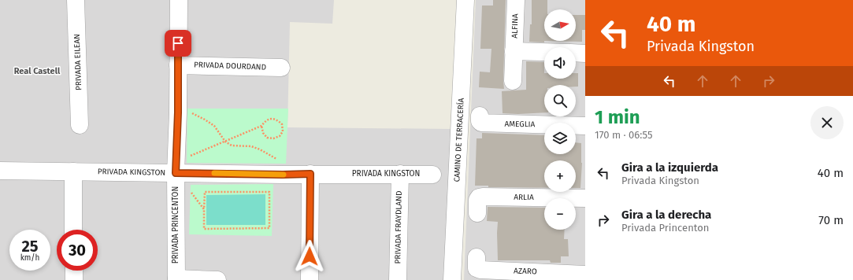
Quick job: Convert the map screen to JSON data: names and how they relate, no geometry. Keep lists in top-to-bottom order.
{
  "streets": {
    "street": [
      "ALFINA",
      "PRIVADA EILEAN",
      "PRIVADA DOURDAND",
      "AMEGLIA",
      "CAMINO DE TERRACERÍA",
      "PRIVADA KINGSTON",
      "ARLIA",
      "PRIVADA PRINCENTON",
      "PRIVADA FRAYDLAND",
      "AZARO"
    ]
  },
  "crossings": [
    ["PRIVADA DOURDAND", "PRIVADA PRINCENTON"],
    ["PRIVADA KINGSTON", "PRIVADA PRINCENTON"],
    ["PRIVADA KINGSTON", "PRIVADA FRAYDLAND"]
  ],
  "districts": ["Real Castell"],
  "north": "right",
  "page": {
    "turn": ["40 m", "Privada Kingston"],
    "map_buttons": ["+", "−"],
    "heading": ["1 min", "170 m · 06:55"],
    "list": [
      {
        "name": "Gira a la izquierda",
        "note": "Privada Kingston",
        "value": "40 m"
      },
      {
        "name": "Gira a la derecha",
        "note": "Privada Princenton",
        "value": "70 m"
      }
    ],
    "speed": "25 km/h",
    "limit": "30"
  }
}
